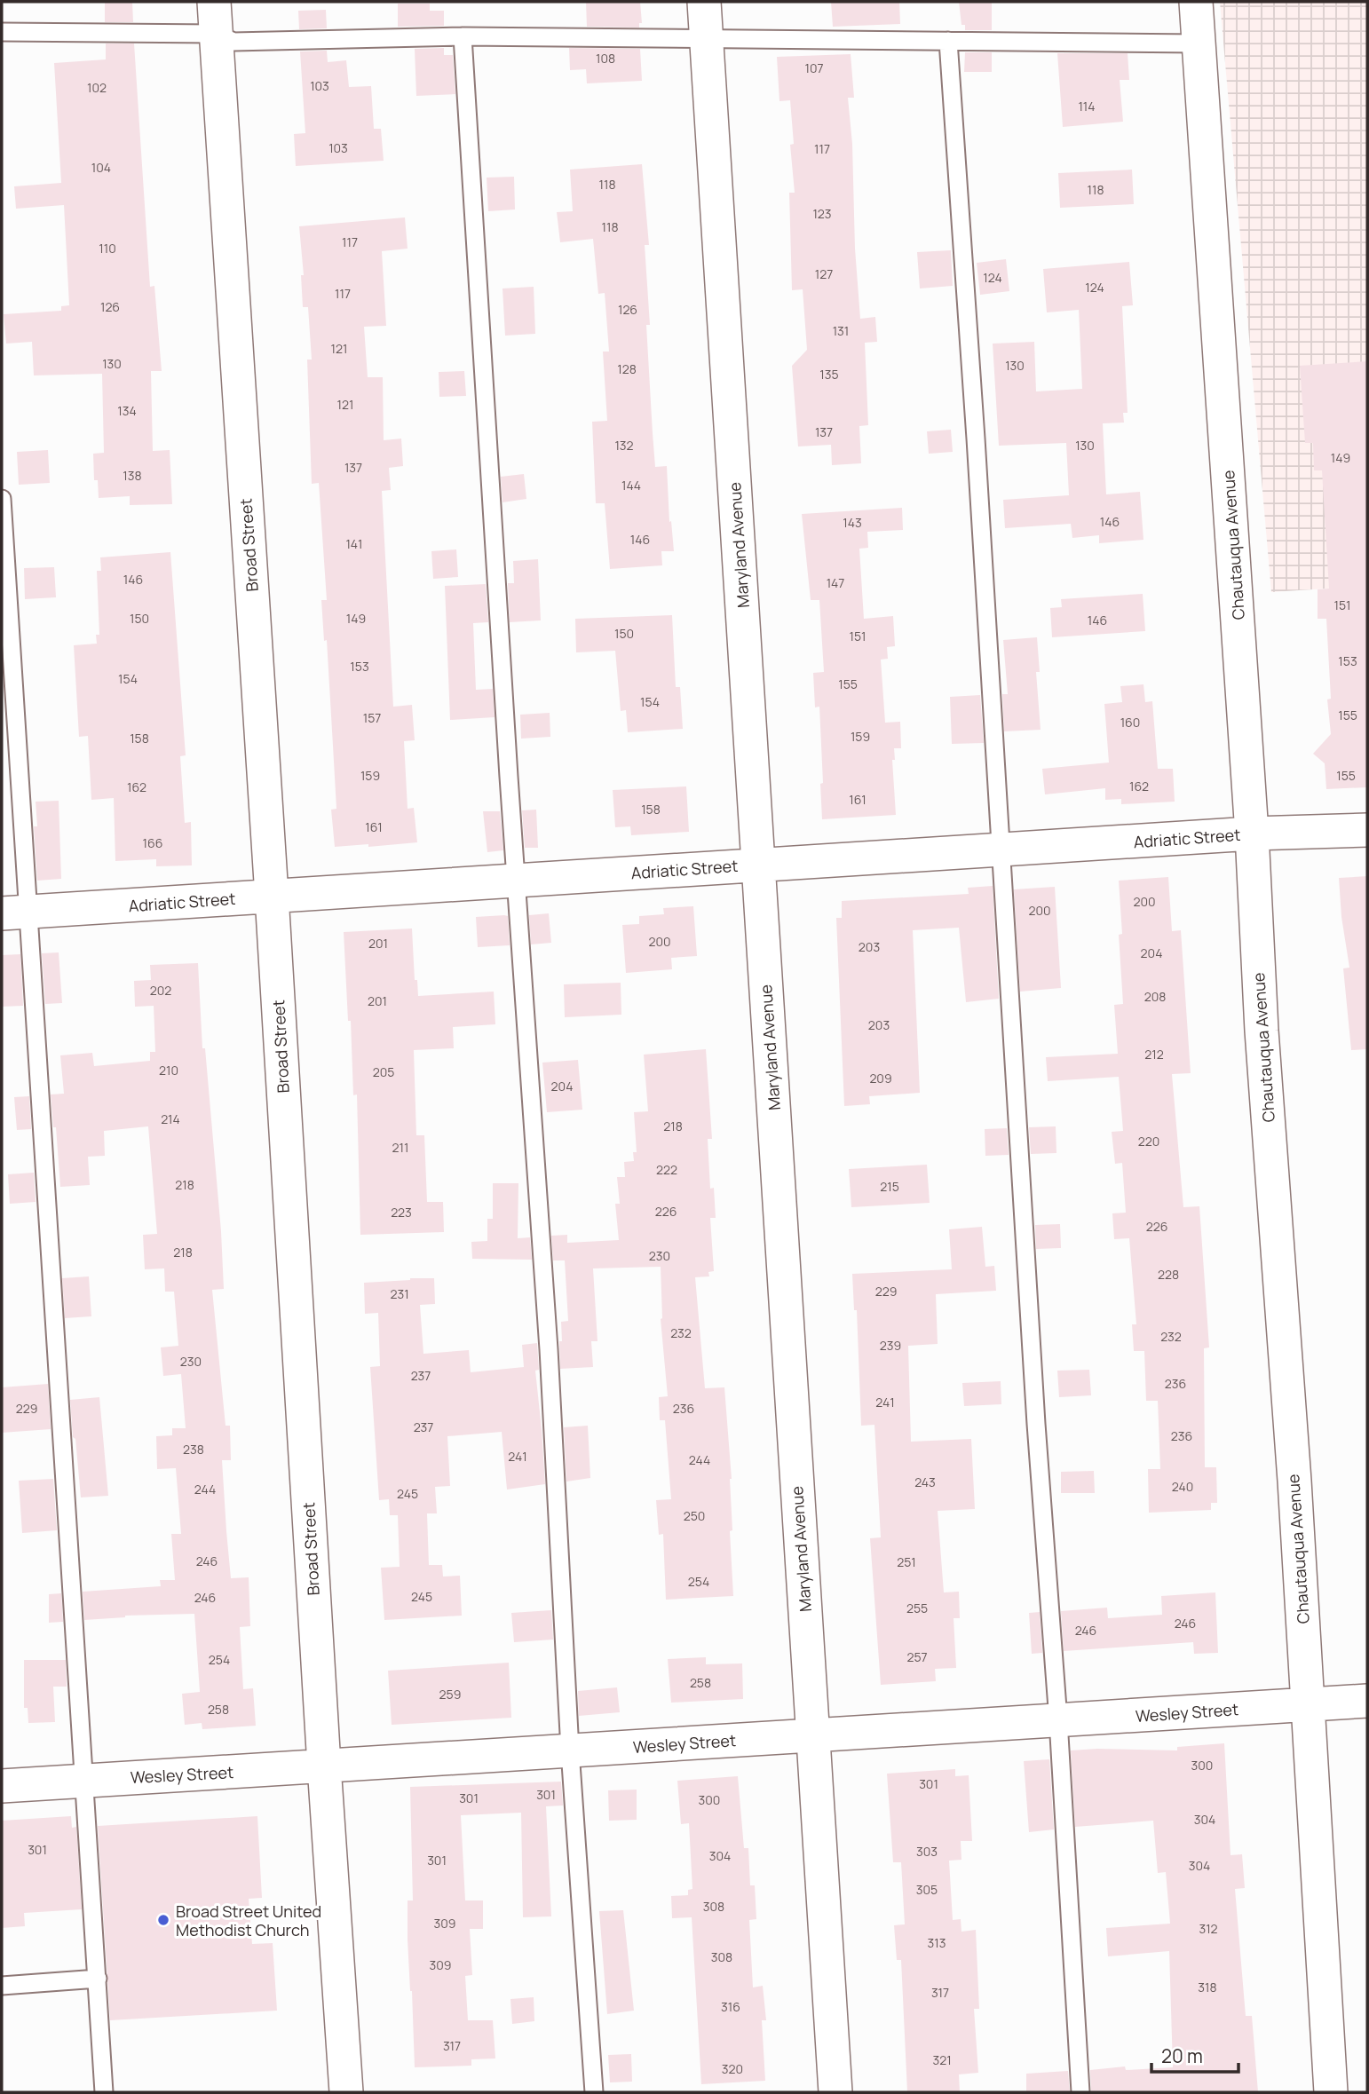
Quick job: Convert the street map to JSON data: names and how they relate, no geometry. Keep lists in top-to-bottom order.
{
  "streets": {
    "street": [
      "Broad Street",
      "Maryland Avenue",
      "Chautauqua Avenue",
      "Adriatic Street",
      "Wesley Street"
    ]
  },
  "crossings": [
    ["Broad Street", "Adriatic Street"],
    ["Broad Street", "Wesley Street"],
    ["Maryland Avenue", "Adriatic Street"],
    ["Maryland Avenue", "Wesley Street"],
    ["Chautauqua Avenue", "Adriatic Street"],
    ["Chautauqua Avenue", "Wesley Street"]
  ],
  "places": ["Broad Street United Methodist Church"],
  "house_numbers": [
    "108",
    "107",
    "103",
    "102",
    "114",
    "103",
    "117",
    "104",
    "118",
    "118",
    "123",
    "118",
    "117",
    "110",
    "127",
    "124",
    "124",
    "117",
    "126",
    "126",
    "131",
    "121",
    "130",
    "130",
    "128",
    "135",
    "121",
    "134",
    "137",
    "132",
    "130",
    "149",
    "137",
    "138",
    "144",
    "146",
    "143",
    "146",
    "141",
    "146",
    "147",
    "151",
    "150",
    "149",
    "146",
    "150",
    "151",
    "153",
    "153",
    "154",
    "155",
    "154",
    "155",
    "157",
    "160",
    "159",
    "158",
    "159",
    "155",
    "162",
    "162",
    "161",
    "158",
    "161",
    "166",
    "200",
    "200",
    "200",
    "201",
    "203",
    "204",
    "202",
    "208",
    "201",
    "203",
    "212",
    "210",
    "205",
    "209",
    "204",
    "214",
    "218",
    "220",
    "211",
    "222",
    "218",
    "215",
    "226",
    "223",
    "226",
    "218",
    "230",
    "228",
    "229",
    "231",
    "232",
    "232",
    "239",
    "230",
    "237",
    "236",
    "241",
    "229",
    "236",
    "237",
    "236",
    "238",
    "241",
    "244",
    "243",
    "240",
    "244",
    "245",
    "250",
    "246",
    "251",
    "254",
    "245",
    "246",
    "255",
    "246",
    "246",
    "257",
    "254",
    "258",
    "259",
    "258",
    "300",
    "301",
    "301",
    "301",
    "300",
    "304",
    "301",
    "303",
    "304",
    "301",
    "304",
    "305",
    "308",
    "309",
    "312",
    "313",
    "308",
    "309",
    "318",
    "317",
    "316",
    "317",
    "321",
    "320"
  ],
  "scale_bar": "20 m"
}
